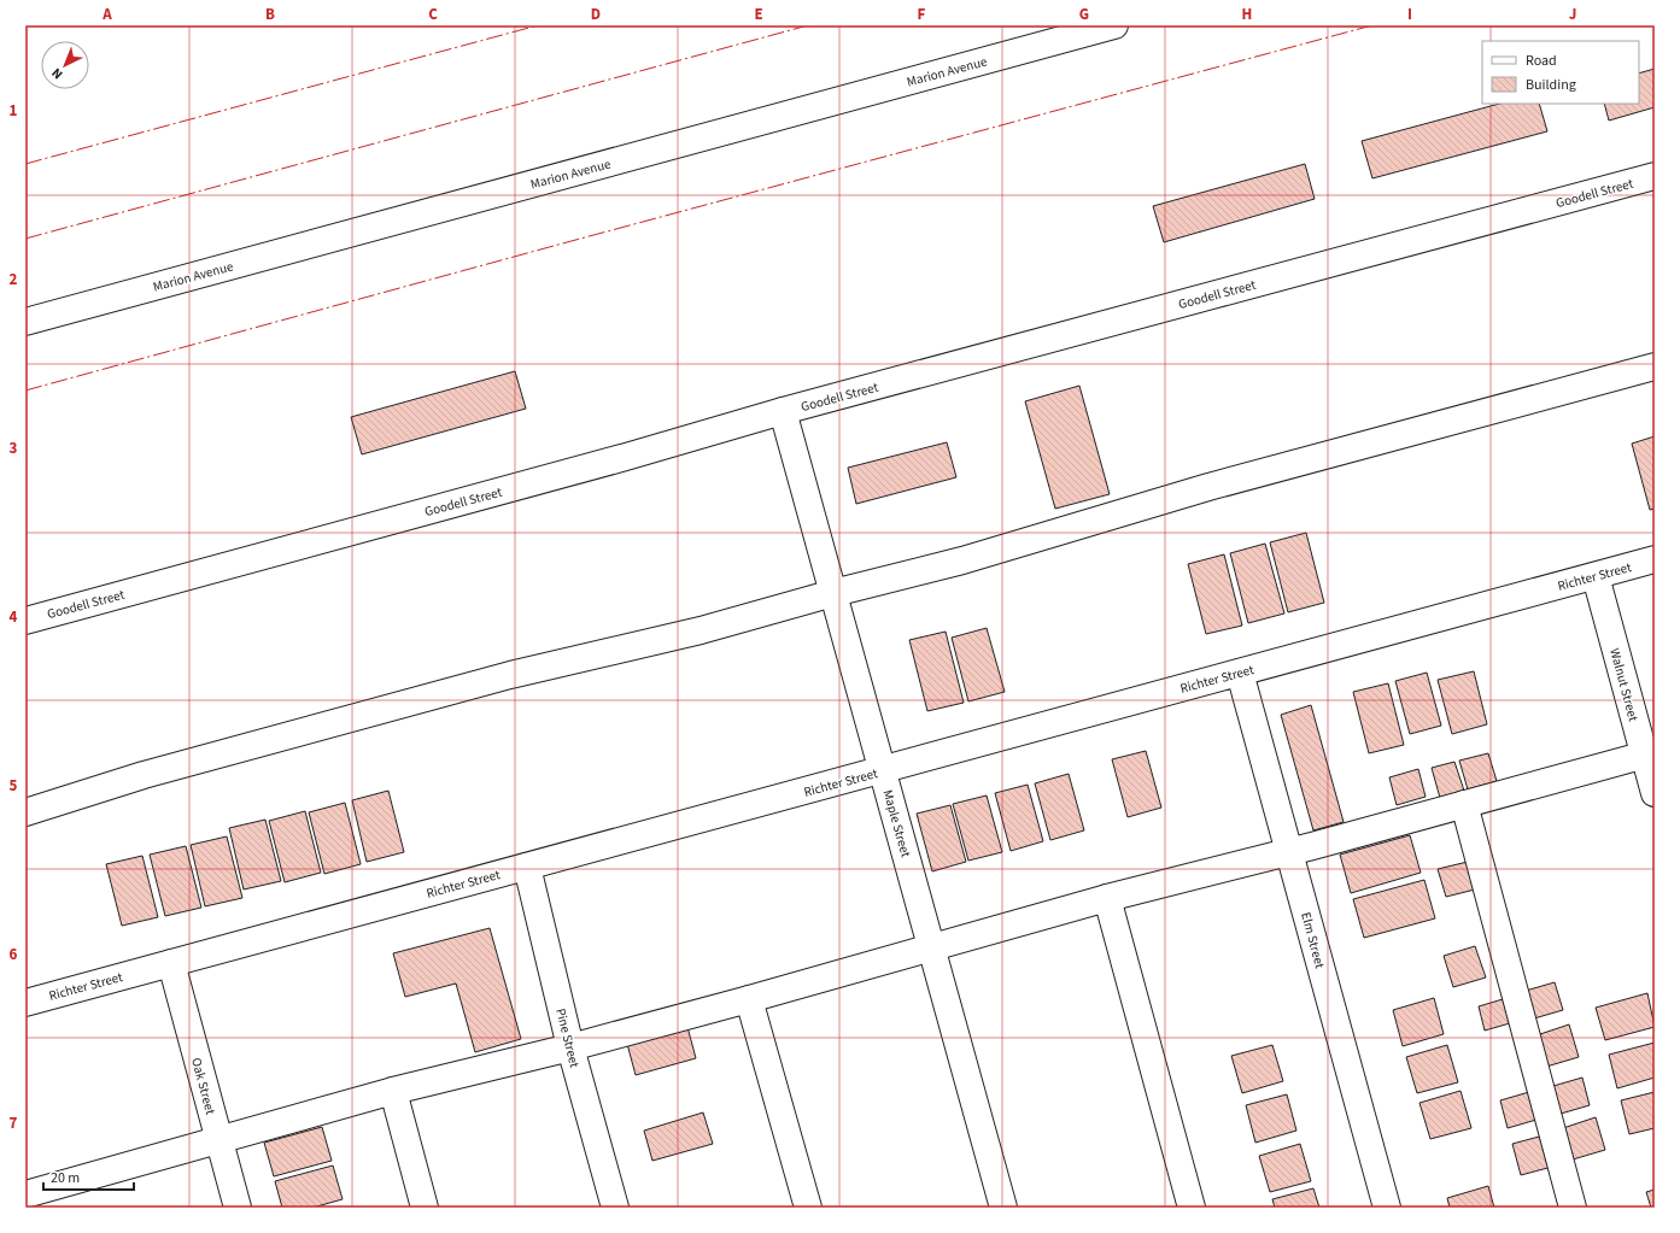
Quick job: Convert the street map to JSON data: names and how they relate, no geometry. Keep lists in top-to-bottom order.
{
  "streets": {
    "street": [
      "Marion Avenue",
      "Goodell Street",
      "Richter Street",
      "Walnut Street",
      "Maple Street",
      "Elm Street",
      "Pine Street",
      "Oak Street"
    ]
  },
  "crossings": [
    ["Goodell Street", "Maple Street"],
    ["Richter Street", "Walnut Street"],
    ["Richter Street", "Maple Street"],
    ["Richter Street", "Elm Street"],
    ["Richter Street", "Pine Street"],
    ["Richter Street", "Oak Street"]
  ],
  "legend": ["Road", "Building"],
  "scale_bar": "20 m",
  "north": "bottom left",
  "grid": {
    "columns": [
      "A",
      "B",
      "C",
      "D",
      "E",
      "F",
      "G",
      "H",
      "I",
      "J"
    ],
    "rows": [
      "1",
      "2",
      "3",
      "4",
      "5",
      "6",
      "7"
    ]
  }
}
